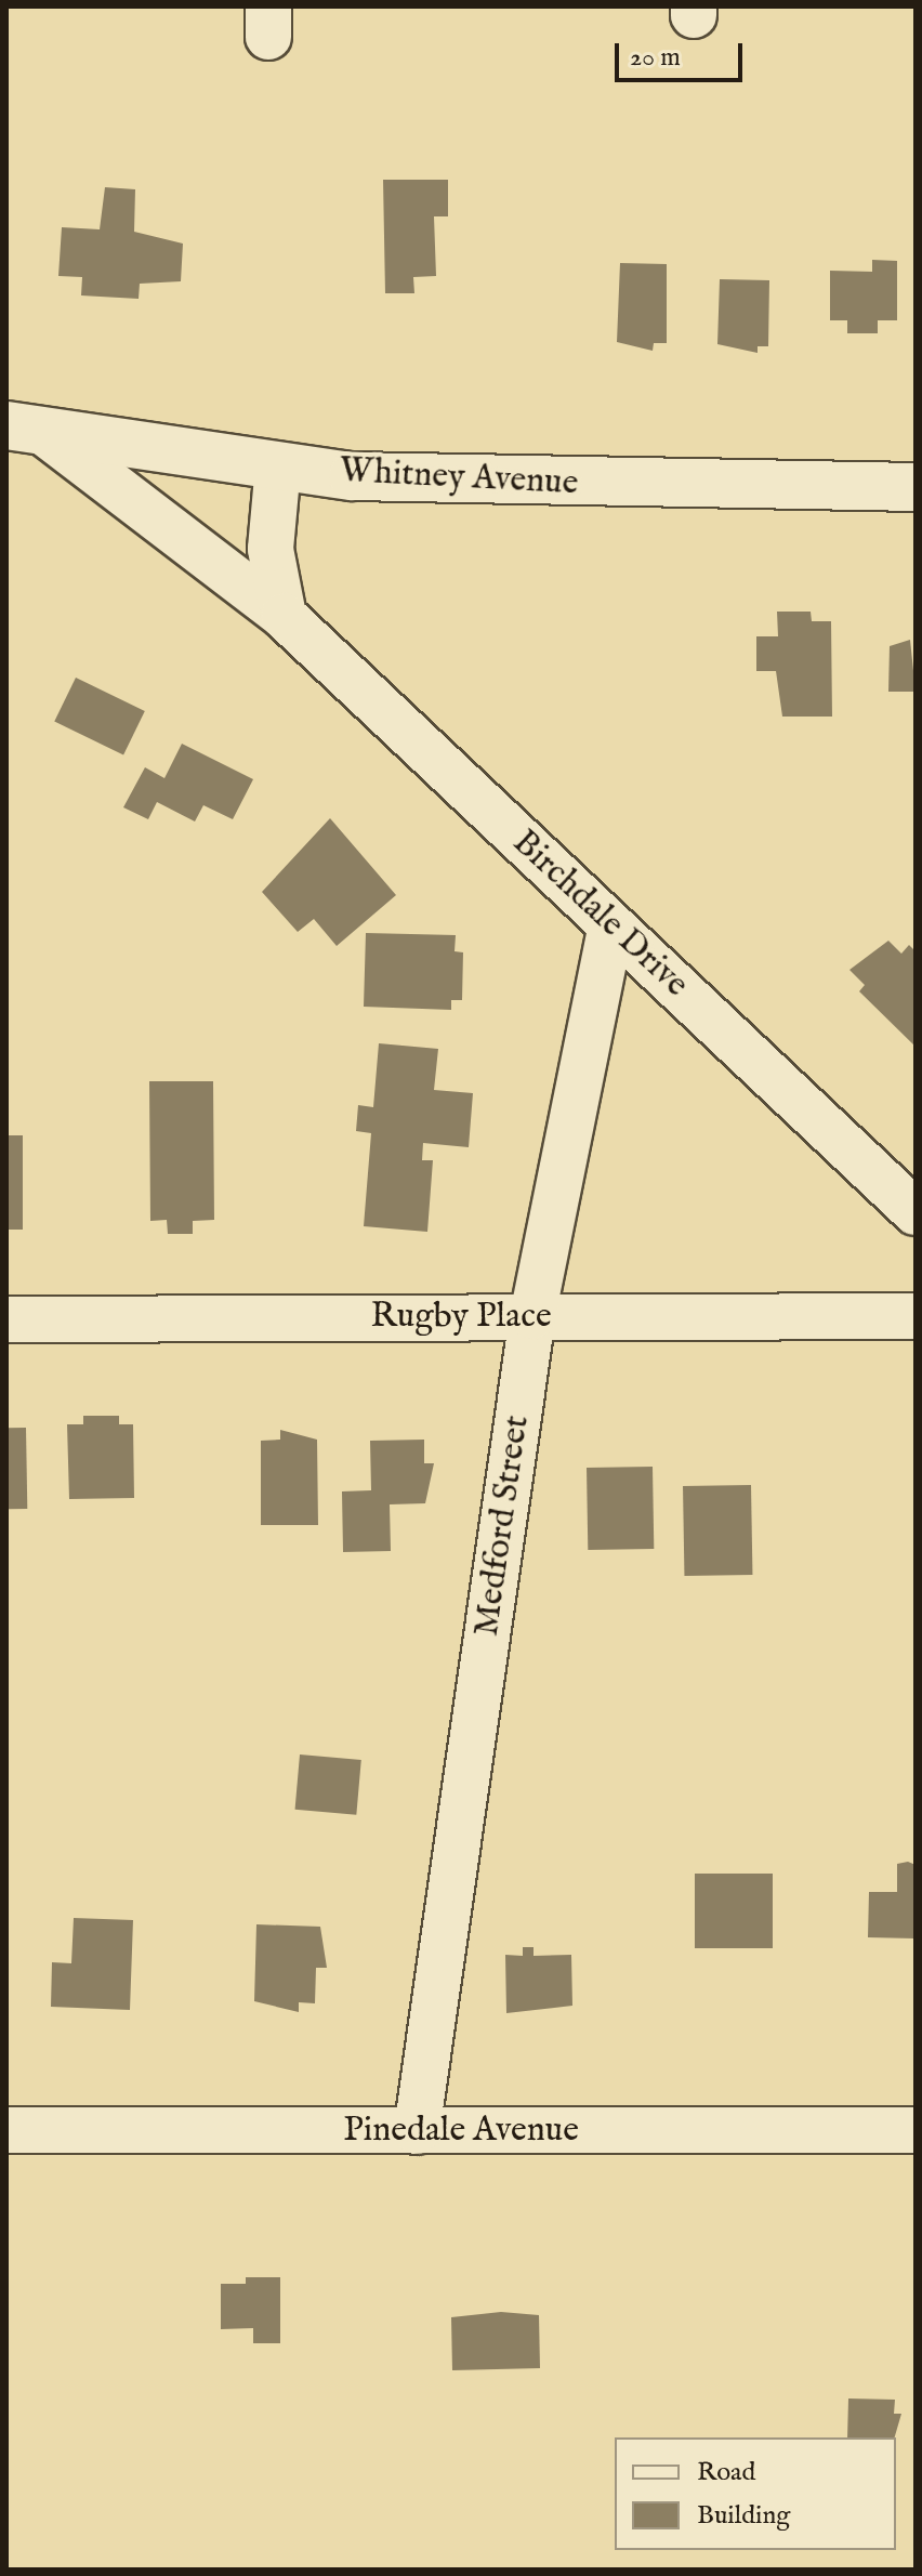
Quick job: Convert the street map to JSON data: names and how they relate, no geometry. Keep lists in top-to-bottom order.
{
  "streets": {
    "main road": ["Whitney Avenue"],
    "street": [
      "Birchdale Drive",
      "Rugby Place",
      "Medford Street",
      "Pinedale Avenue"
    ]
  },
  "crossings": [
    ["Whitney Avenue", "Birchdale Drive"],
    ["Birchdale Drive", "Medford Street"],
    ["Rugby Place", "Medford Street"],
    ["Medford Street", "Pinedale Avenue"]
  ],
  "legend": ["Road", "Building"],
  "scale_bar": "20 m"
}
